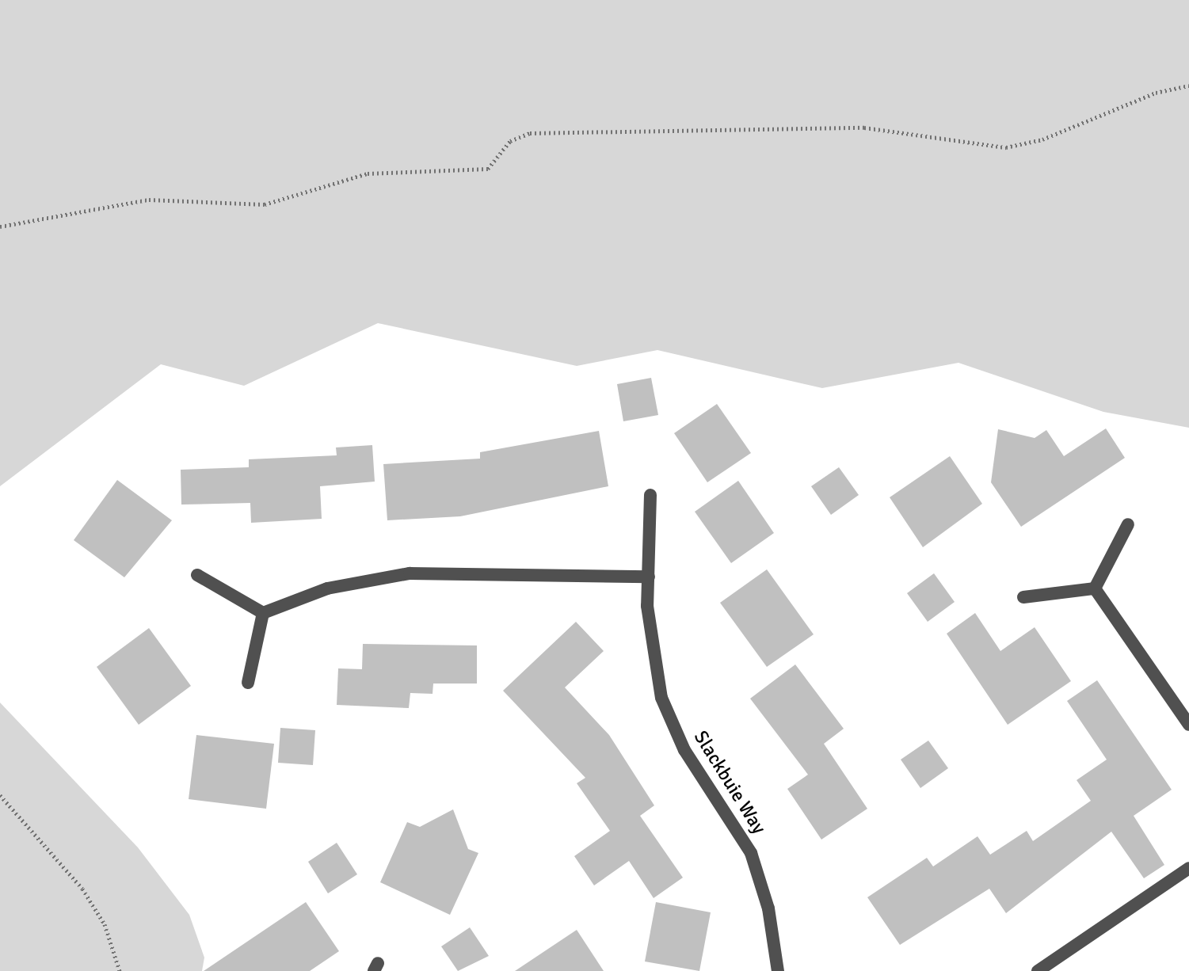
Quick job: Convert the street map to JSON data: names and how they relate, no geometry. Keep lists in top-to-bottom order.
{
  "streets": {
    "street": ["Slackbuie Way"]
  }
}
